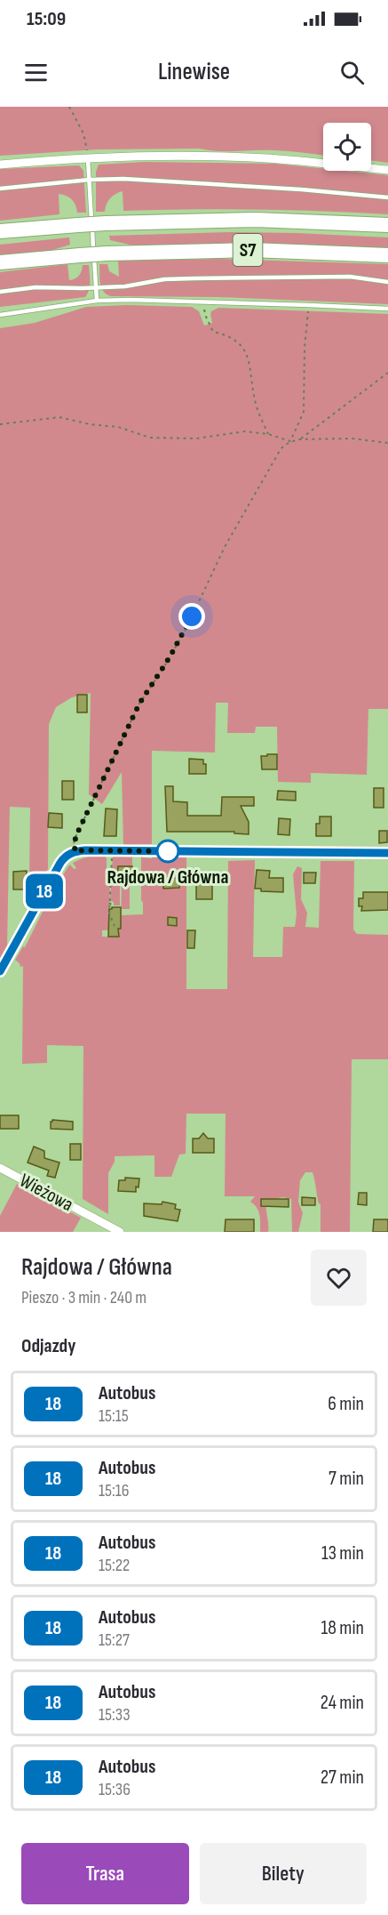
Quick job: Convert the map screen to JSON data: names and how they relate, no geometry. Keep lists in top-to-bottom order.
{
  "streets": {
    "highway": ["S7"],
    "street": ["Wieżowa"]
  },
  "places": ["Rajdowa / Główna"],
  "lines": ["bus line 18"],
  "page": {
    "status": "15:09",
    "header": "Linewise",
    "on_map": "18",
    "heading": [
      ["Rajdowa / Główna", "Pieszo · 3 min · 240 m"],
      "Odjazdy"
    ],
    "list": [
      {
        "mark": "18",
        "name": "Autobus",
        "note": "15:15",
        "value": "6 min"
      },
      {
        "mark": "18",
        "name": "Autobus",
        "note": "15:16",
        "value": "7 min"
      },
      {
        "mark": "18",
        "name": "Autobus",
        "note": "15:22",
        "value": "13 min"
      },
      {
        "mark": "18",
        "name": "Autobus",
        "note": "15:27",
        "value": "18 min"
      },
      {
        "mark": "18",
        "name": "Autobus",
        "note": "15:33",
        "value": "24 min"
      },
      {
        "mark": "18",
        "name": "Autobus",
        "note": "15:36",
        "value": "27 min"
      }
    ],
    "buttons": ["Trasa", "Bilety"]
  }
}
